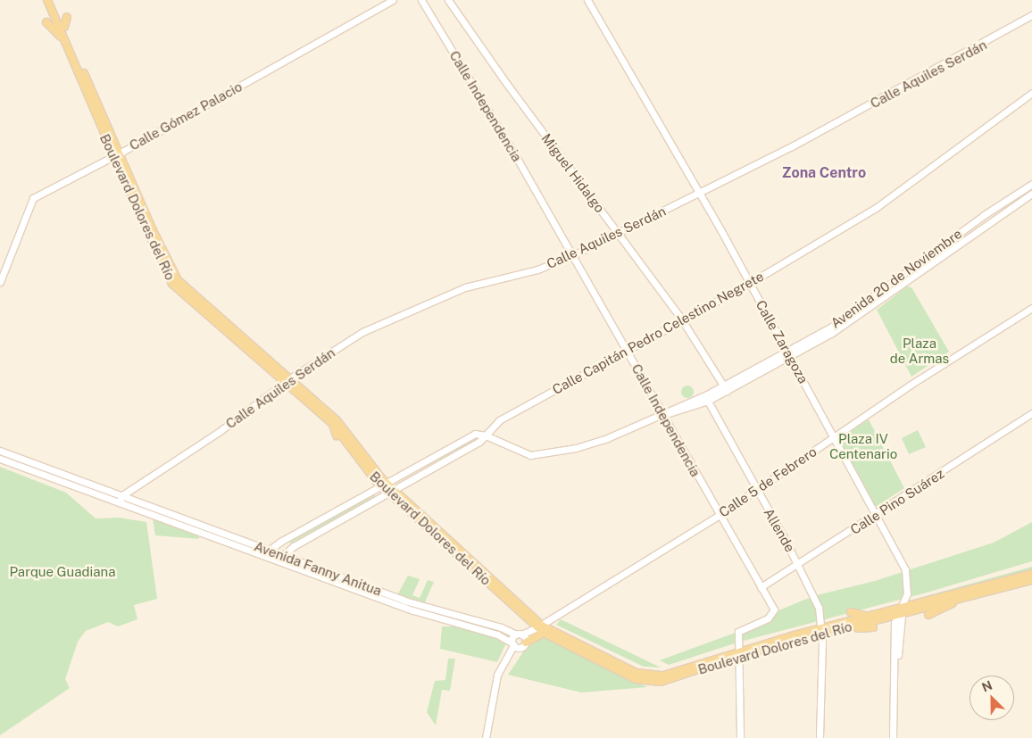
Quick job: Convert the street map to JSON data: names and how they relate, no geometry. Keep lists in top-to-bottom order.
{
  "streets": {
    "main road": ["Boulevard Dolores del Río"],
    "street": [
      "Calle Aquiles Serdán",
      "Calle Independencia",
      "Calle Gómez Palacio",
      "Miguel Hidalgo",
      "Avenida 20 de Noviembre",
      "Calle Capitán Pedro Celestino Negrete",
      "Calle Zaragoza",
      "Calle 5 de Febrero",
      "Calle Pino Suárez",
      "Allende",
      "Avenida Fanny Anitua"
    ]
  },
  "crossings": [
    ["Calle Aquiles Serdán", "Calle Independencia"],
    ["Calle Aquiles Serdán", "Miguel Hidalgo"],
    ["Calle Aquiles Serdán", "Boulevard Dolores del Río"],
    ["Calle Aquiles Serdán", "Calle Zaragoza"],
    ["Calle Aquiles Serdán", "Avenida Fanny Anitua"],
    ["Calle Independencia", "Boulevard Dolores del Río"],
    ["Calle Independencia", "Avenida 20 de Noviembre"],
    ["Calle Independencia", "Calle Capitán Pedro Celestino Negrete"],
    ["Calle Independencia", "Calle 5 de Febrero"],
    ["Calle Independencia", "Calle Pino Suárez"],
    ["Calle Gómez Palacio", "Boulevard Dolores del Río"],
    ["Miguel Hidalgo", "Avenida 20 de Noviembre"],
    ["Miguel Hidalgo", "Calle Capitán Pedro Celestino Negrete"],
    ["Boulevard Dolores del Río", "Calle Capitán Pedro Celestino Negrete"],
    ["Boulevard Dolores del Río", "Calle Zaragoza"],
    ["Boulevard Dolores del Río", "Calle 5 de Febrero"],
    ["Boulevard Dolores del Río", "Allende"],
    ["Avenida 20 de Noviembre", "Calle Capitán Pedro Celestino Negrete"],
    ["Avenida 20 de Noviembre", "Calle Zaragoza"],
    ["Avenida 20 de Noviembre", "Allende"],
    ["Calle Capitán Pedro Celestino Negrete", "Calle Zaragoza"],
    ["Calle Capitán Pedro Celestino Negrete", "Avenida Fanny Anitua"],
    ["Calle Zaragoza", "Calle 5 de Febrero"],
    ["Calle Zaragoza", "Calle Pino Suárez"],
    ["Calle 5 de Febrero", "Allende"],
    ["Calle 5 de Febrero", "Avenida Fanny Anitua"],
    ["Calle Pino Suárez", "Allende"]
  ],
  "districts": ["Zona Centro"],
  "parks": ["Plaza de Armas", "Plaza IV Centenario", "Parque Guadiana"],
  "north": "top left"
}
